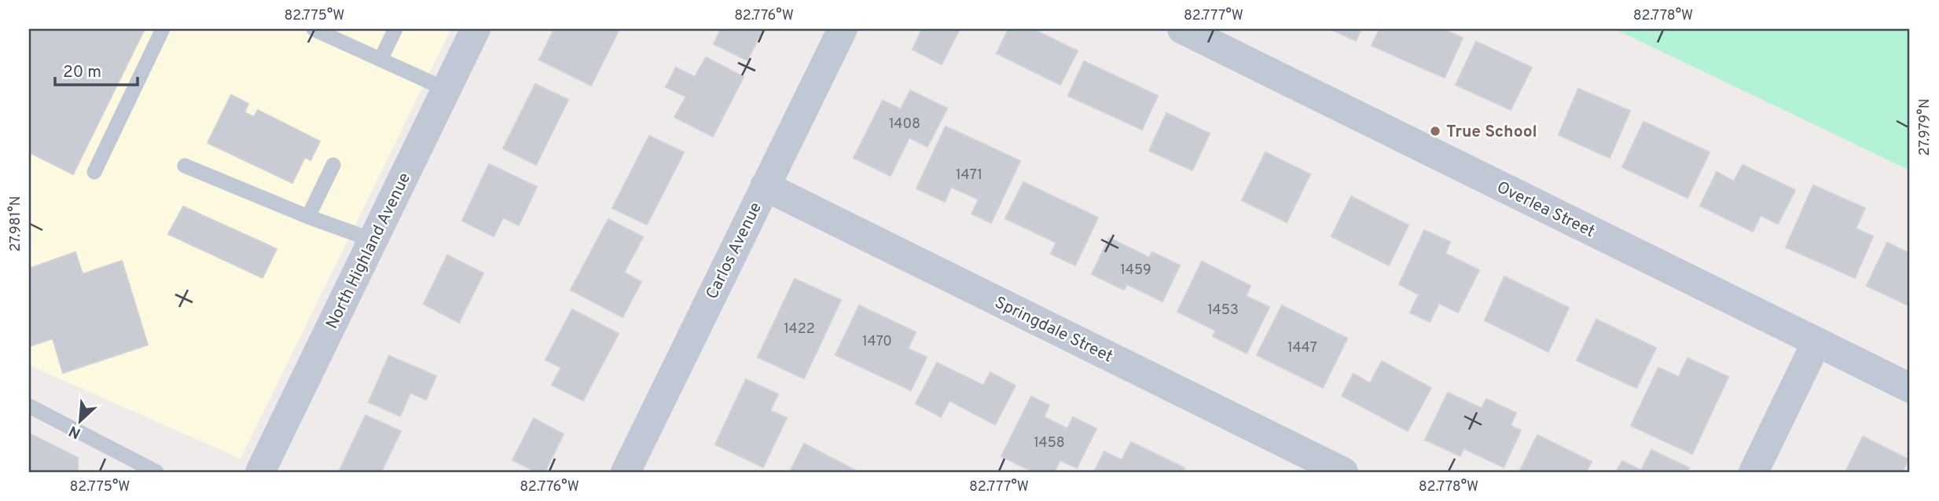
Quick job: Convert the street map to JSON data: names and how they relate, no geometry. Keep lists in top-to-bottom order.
{
  "streets": {
    "street": [
      "Overlea Street",
      "North Highland Avenue",
      "Carlos Avenue",
      "Springdale Street"
    ]
  },
  "crossings": [
    ["Carlos Avenue", "Springdale Street"]
  ],
  "places": ["True School"],
  "house_numbers": [
    "1408",
    "1471",
    "1459",
    "1453",
    "1422",
    "1470",
    "1447",
    "1458"
  ],
  "scale_bar": "20 m",
  "north": "bottom left",
  "coordinates": [
    "82.775°W",
    "82.776°W",
    "82.777°W",
    "82.778°W",
    "27.979°N",
    "27.981°N"
  ]
}
